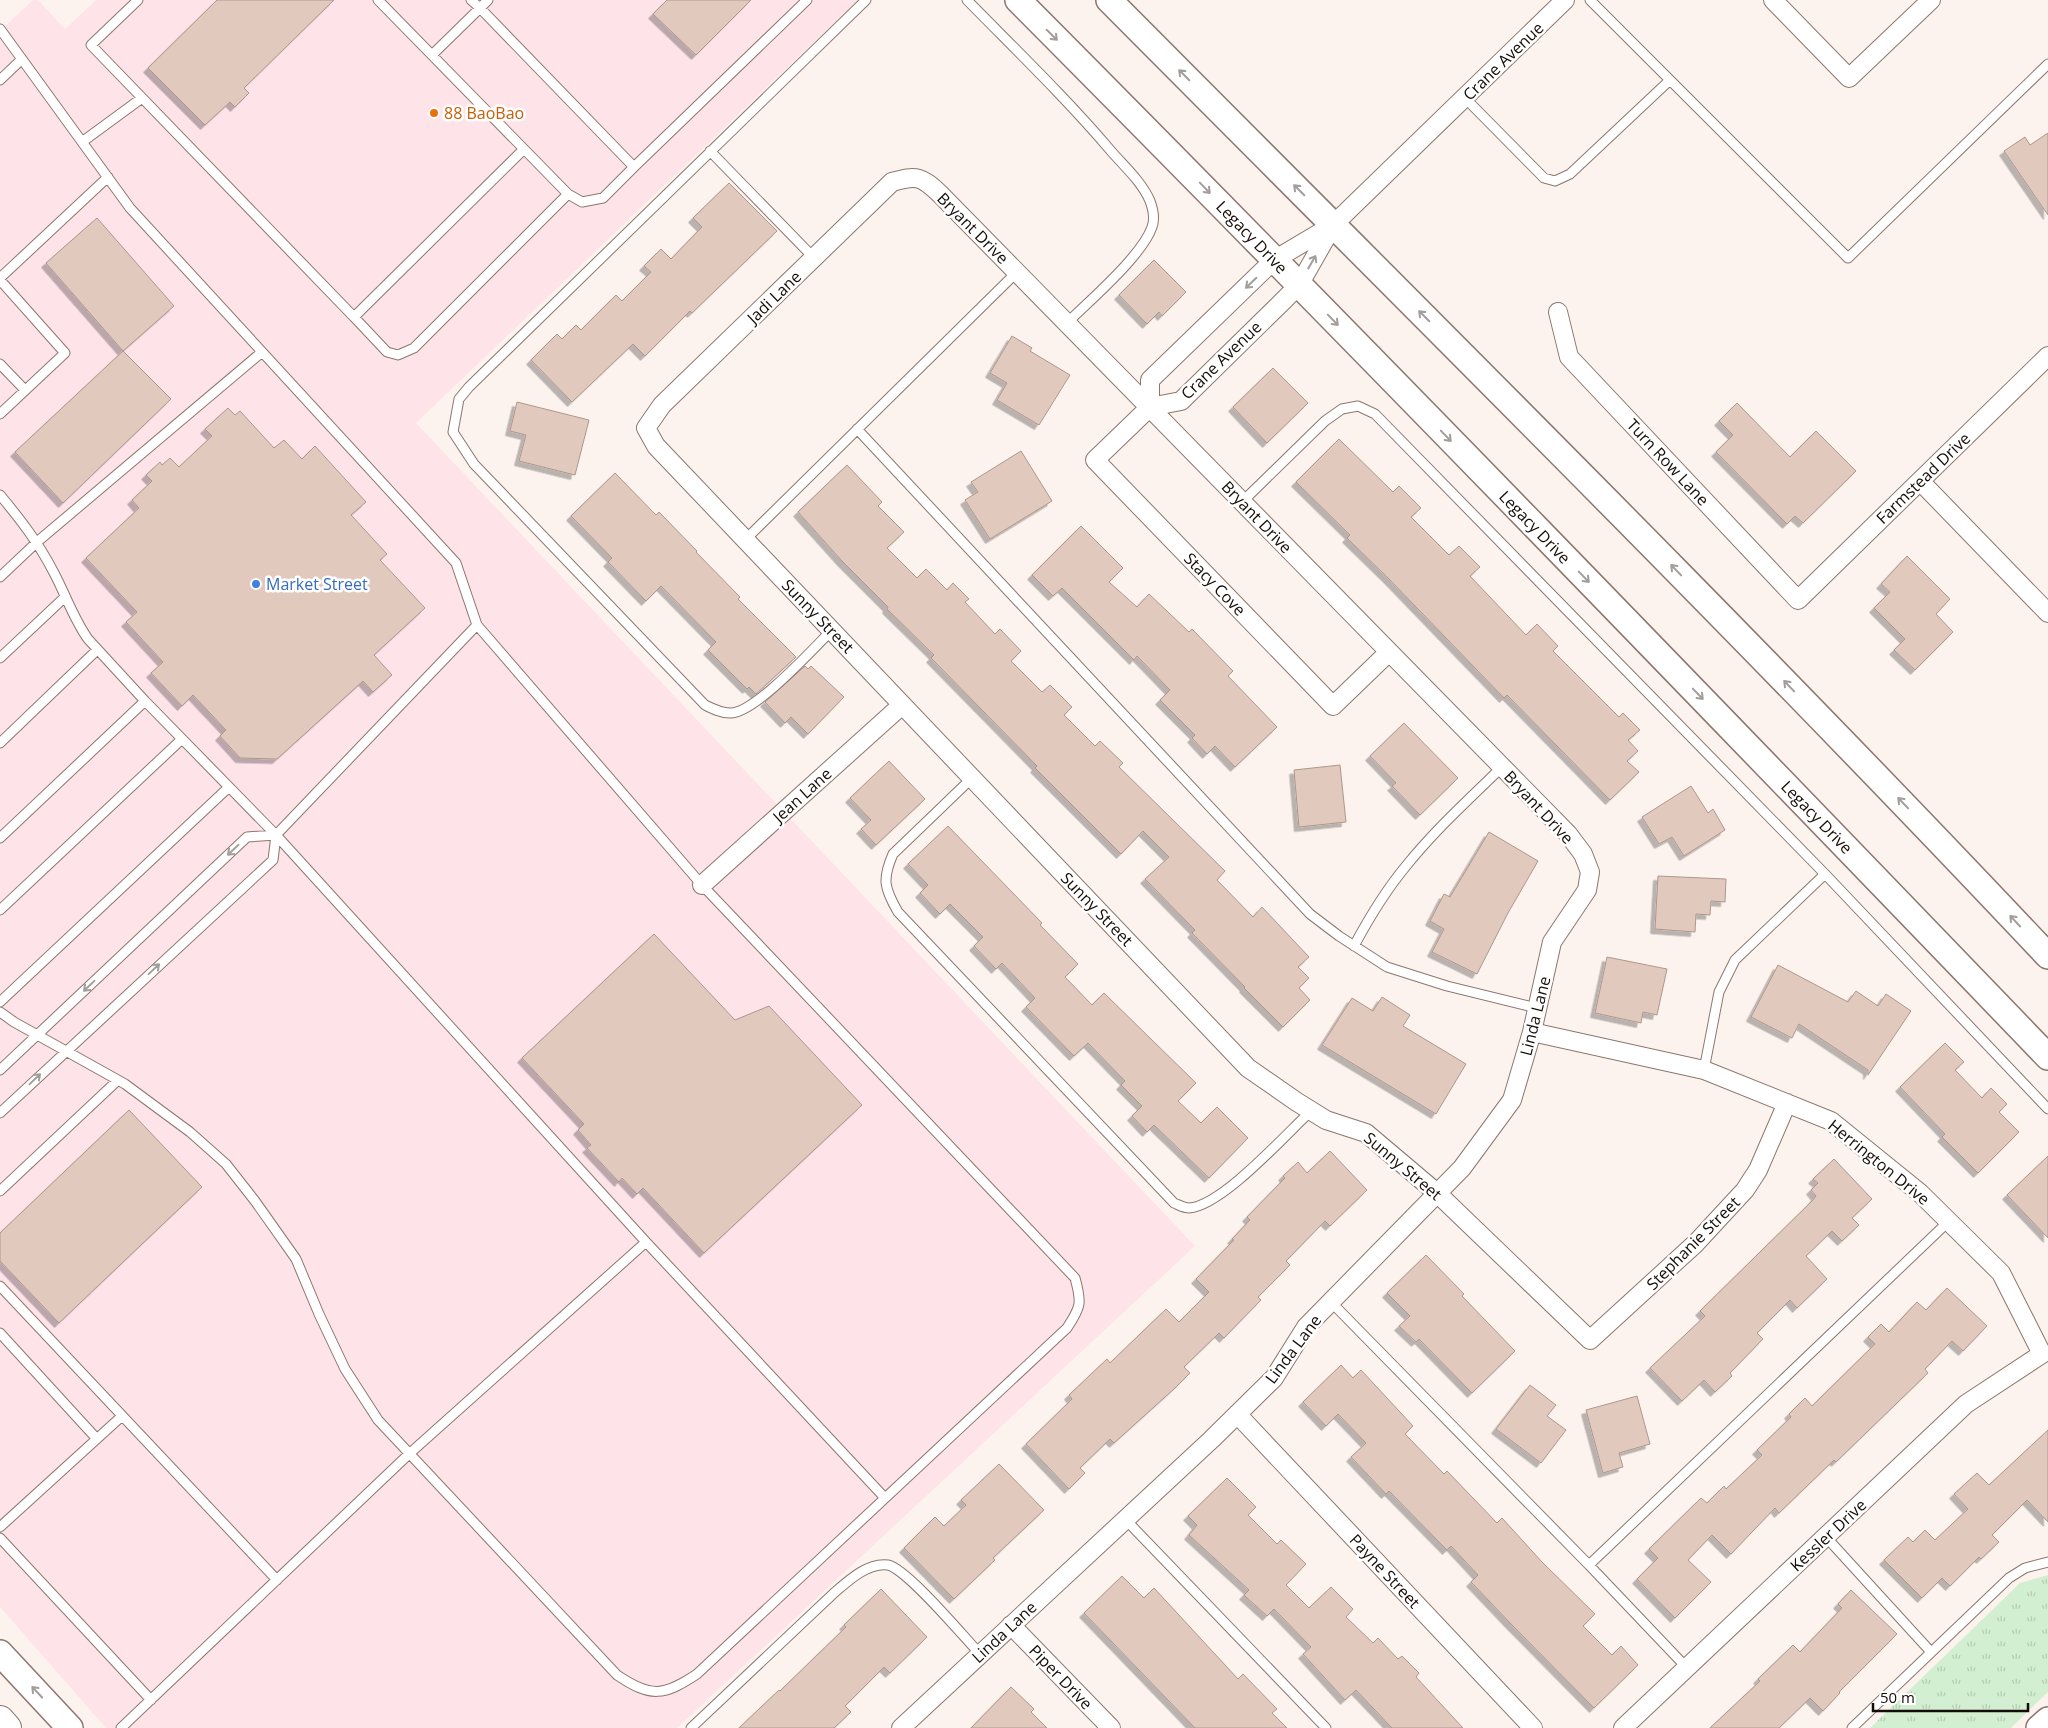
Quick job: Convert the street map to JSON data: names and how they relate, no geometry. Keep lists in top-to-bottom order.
{
  "streets": {
    "main road": ["Legacy Drive"],
    "street": [
      "Crane Avenue",
      "Bryant Drive",
      "Jadi Lane",
      "Turn Row Lane",
      "Farmstead Drive",
      "Stacy Cove",
      "Sunny Street",
      "Jean Lane",
      "Linda Lane",
      "Herrington Drive",
      "Stephanie Street",
      "Kessler Drive",
      "Payne Street",
      "Piper Drive"
    ]
  },
  "crossings": [
    ["Crane Avenue", "Bryant Drive"],
    ["Crane Avenue", "Legacy Drive"],
    ["Crane Avenue", "Stacy Cove"],
    ["Bryant Drive", "Jadi Lane"],
    ["Bryant Drive", "Stacy Cove"],
    ["Bryant Drive", "Linda Lane"],
    ["Jadi Lane", "Sunny Street"],
    ["Turn Row Lane", "Farmstead Drive"],
    ["Sunny Street", "Jean Lane"],
    ["Sunny Street", "Linda Lane"],
    ["Sunny Street", "Stephanie Street"],
    ["Linda Lane", "Herrington Drive"],
    ["Linda Lane", "Payne Street"],
    ["Linda Lane", "Piper Drive"],
    ["Herrington Drive", "Stephanie Street"],
    ["Herrington Drive", "Kessler Drive"]
  ],
  "places": ["88 BaoBao", "Market Street"],
  "scale_bar": "50 m"
}
